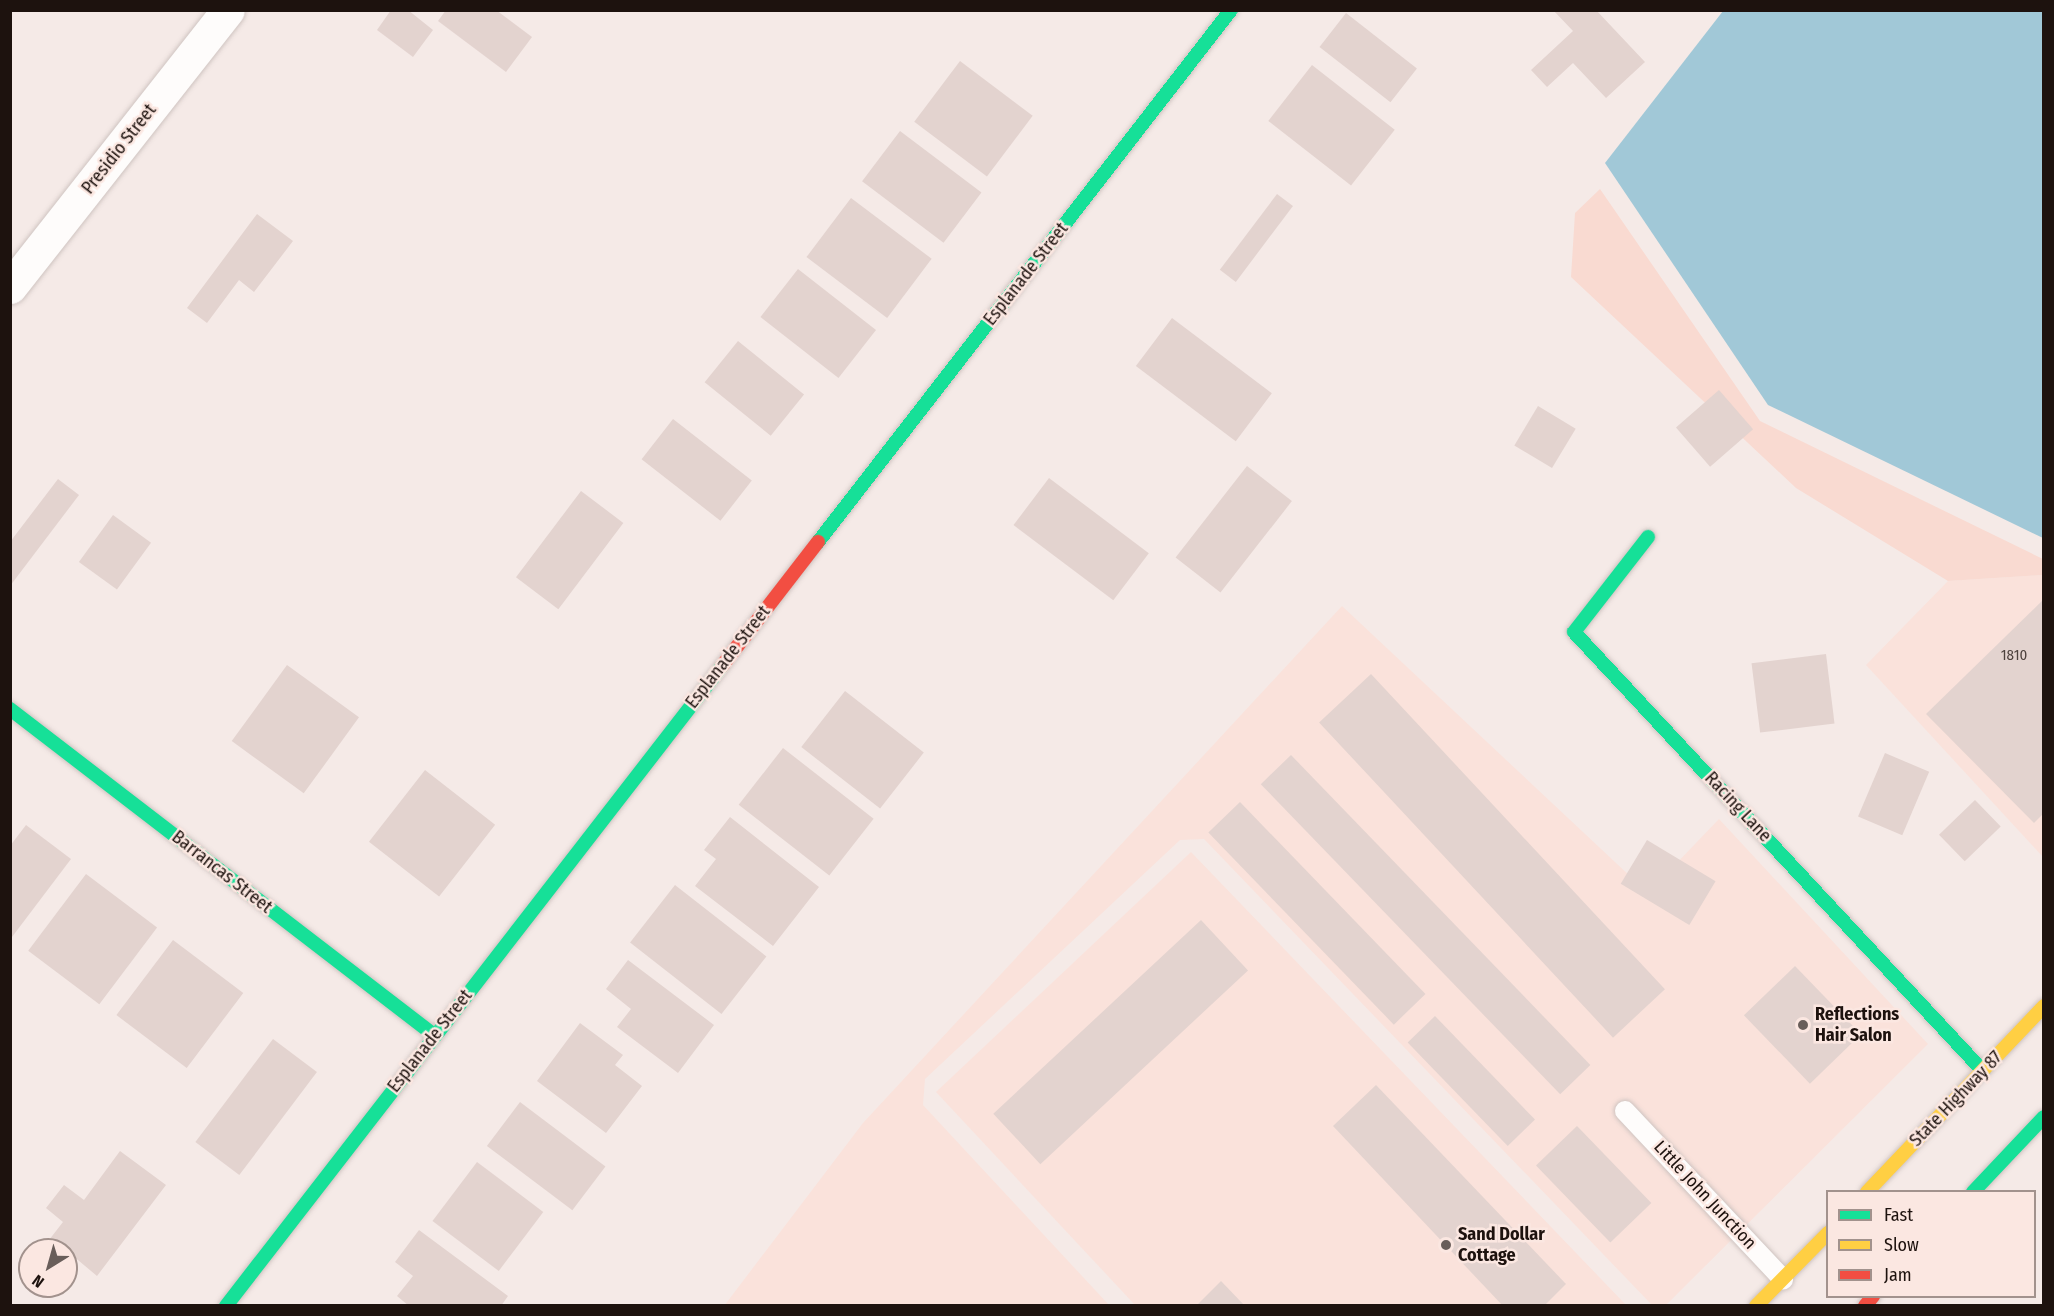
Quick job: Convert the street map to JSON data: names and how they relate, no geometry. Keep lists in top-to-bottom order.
{
  "streets": {
    "main road": [
      "Esplanade Street",
      "Racing Lane",
      "Barrancas Street",
      "State Highway 87"
    ],
    "street": ["Presidio Street"],
    "lane": ["Little John Junction"]
  },
  "crossings": [
    ["Esplanade Street", "Barrancas Street"],
    ["Racing Lane", "State Highway 87"]
  ],
  "places": ["Reflections Hair Salon", "Sand Dollar Cottage"],
  "house_numbers": ["1810"],
  "legend": ["Fast", "Slow", "Jam"],
  "north": "bottom left"
}
